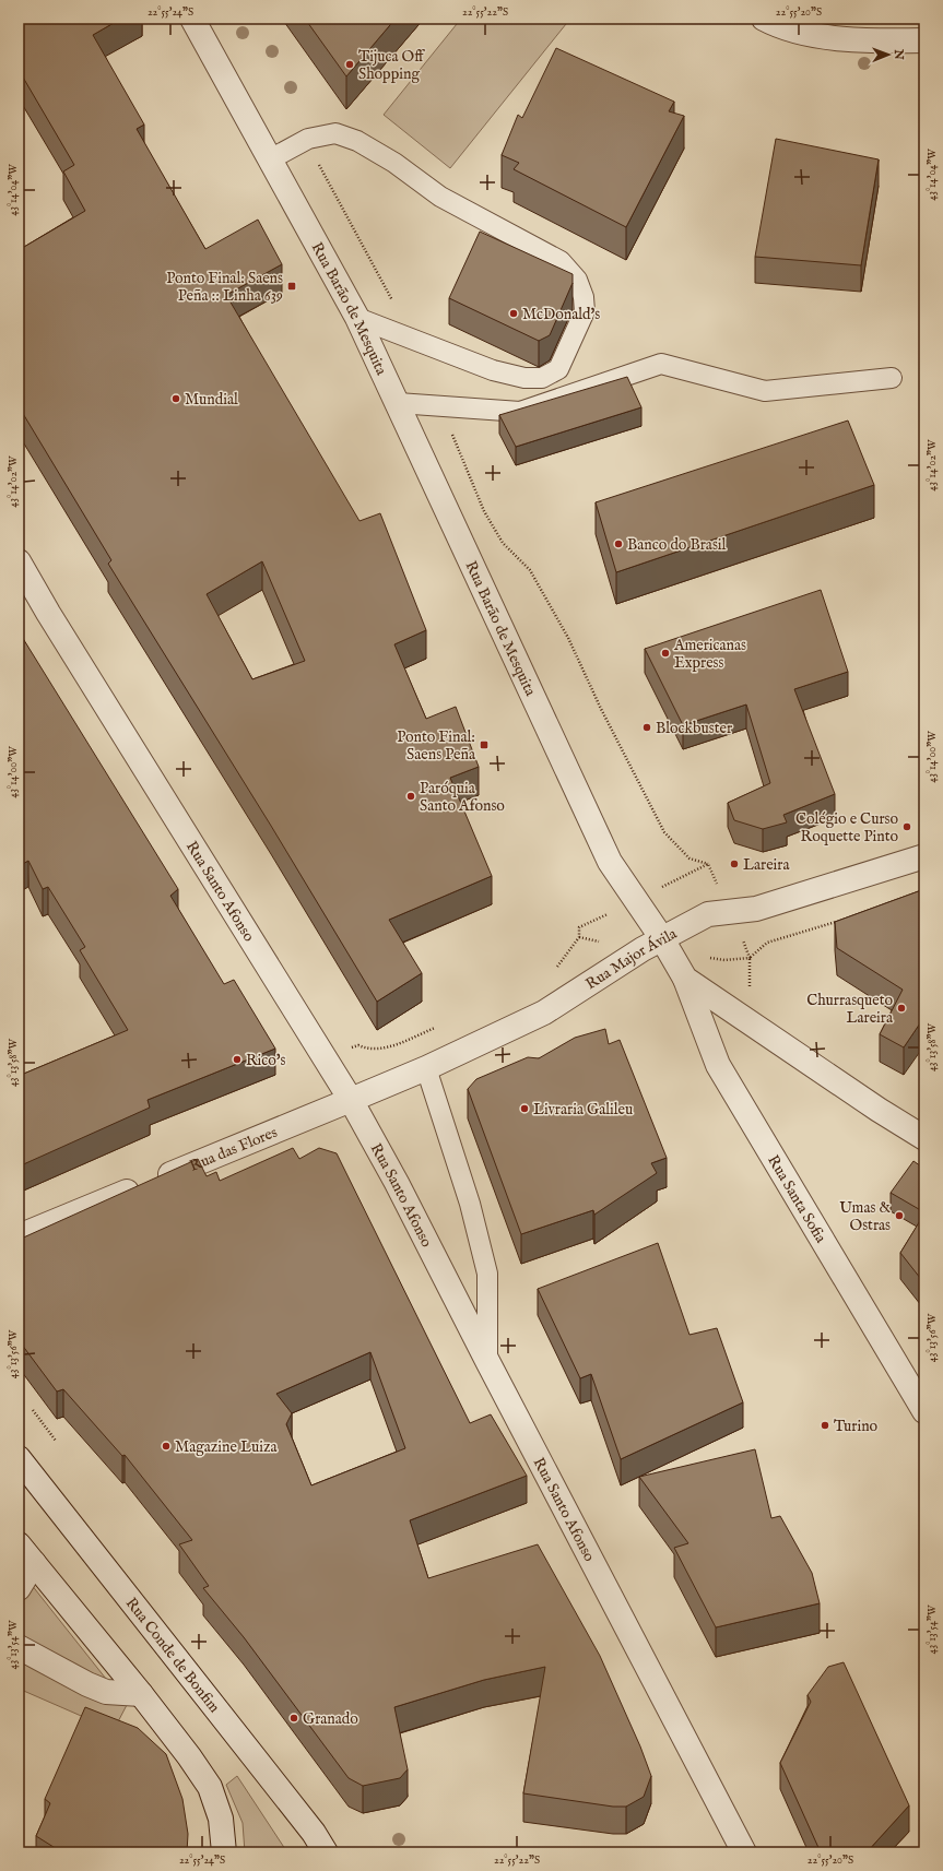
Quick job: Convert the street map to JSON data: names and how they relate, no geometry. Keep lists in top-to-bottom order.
{
  "streets": {
    "street": [
      "Rua Barão de Mesquita",
      "Rua Santo Afonso",
      "Rua Major Ávila",
      "Rua das Flores",
      "Rua Santa Sofia",
      "Rua Conde de Bonfim"
    ]
  },
  "crossings": [
    ["Rua Barão de Mesquita", "Rua Major Ávila"],
    ["Rua Barão de Mesquita", "Rua Santa Sofia"],
    ["Rua Santo Afonso", "Rua Major Ávila"],
    ["Rua Santo Afonso", "Rua das Flores"],
    ["Rua Major Ávila", "Rua das Flores"]
  ],
  "places": {
    "other": [
      "Tijuca Off Shopping",
      "McDonald's",
      "Mundial",
      "Banco do Brasil",
      "Americanas Express",
      "Blockbuster",
      "Paróquia Santo Afonso",
      "Colégio e Curso Roquette Pinto",
      "Lareira",
      "Churrasqueto Lareira",
      "Rico's",
      "Livraria Galileu",
      "Umas & Ostras",
      "Turino",
      "Magazine Luiza",
      "Granado"
    ],
    "transit": ["Ponto Final: Saens Peña :: Linha 639", "Ponto Final: Saens Peña"]
  },
  "north": "right",
  "coordinates": [
    "22°55'24\"S",
    "22°55'22\"S",
    "22°55'20\"S",
    "43°14'04\"W",
    "43°14'02\"W",
    "43°14'00\"W",
    "43°13'58\"W",
    "43°13'56\"W",
    "43°13'54\"W"
  ]
}
